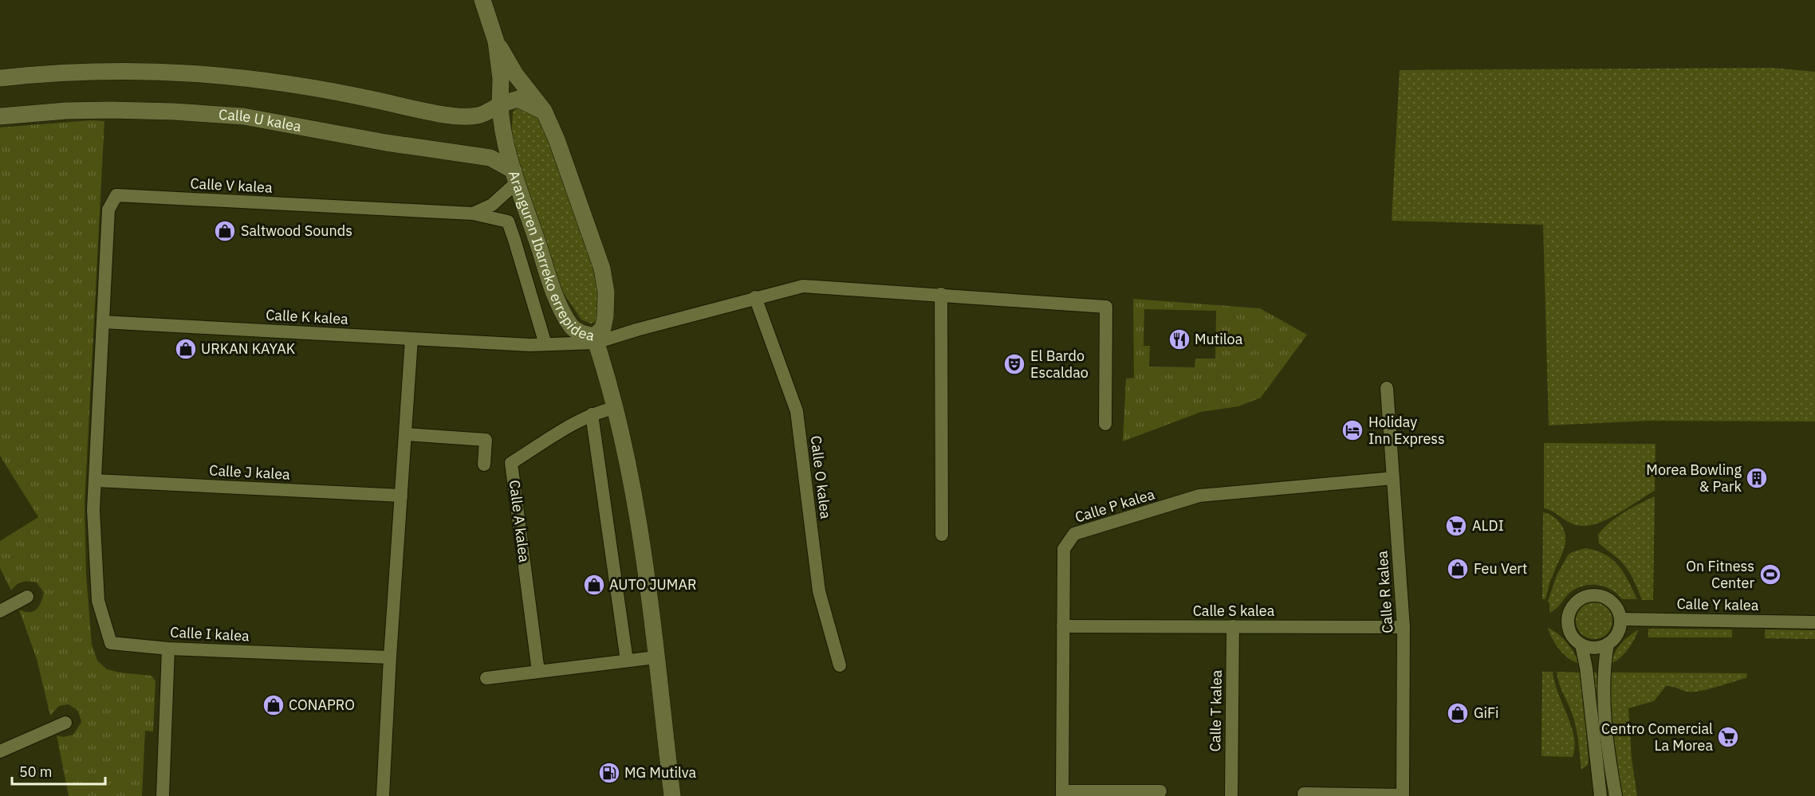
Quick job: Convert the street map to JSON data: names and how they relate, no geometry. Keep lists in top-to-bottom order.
{
  "streets": {
    "street": [
      "Calle U kalea",
      "Calle V kalea",
      "Aranguren Ibarreko errepidea",
      "Calle K kalea",
      "Calle J kalea",
      "Calle O kalea",
      "Calle P kalea",
      "Calle A kalea",
      "Calle R kalea",
      "Calle Y kalea",
      "Calle S kalea",
      "Calle I kalea",
      "Calle T kalea"
    ]
  },
  "crossings": [
    ["Calle U kalea", "Calle V kalea"],
    ["Calle U kalea", "Aranguren Ibarreko errepidea"],
    ["Calle V kalea", "Aranguren Ibarreko errepidea"],
    ["Calle V kalea", "Calle K kalea"],
    ["Aranguren Ibarreko errepidea", "Calle K kalea"],
    ["Calle J kalea", "Calle I kalea"],
    ["Calle P kalea", "Calle R kalea"],
    ["Calle P kalea", "Calle S kalea"],
    ["Calle R kalea", "Calle S kalea"],
    ["Calle S kalea", "Calle T kalea"]
  ],
  "places": {
    "shop": [
      "Saltwood Sounds",
      "URKAN KAYAK",
      "Feu Vert",
      "AUTO JUMAR",
      "CONAPRO",
      "GiFi"
    ],
    "restaurant": ["Mutiloa"],
    "theatre": ["El Bardo Escaldao"],
    "hotel": ["Holiday Inn Express"],
    "building": ["Morea Bowling & Park"],
    "supermarket": ["ALDI", "Centro Comercial La Morea"],
    "sports": ["On Fitness Center"],
    "fuel station": ["MG Mutilva"]
  },
  "scale_bar": "50 m"
}
